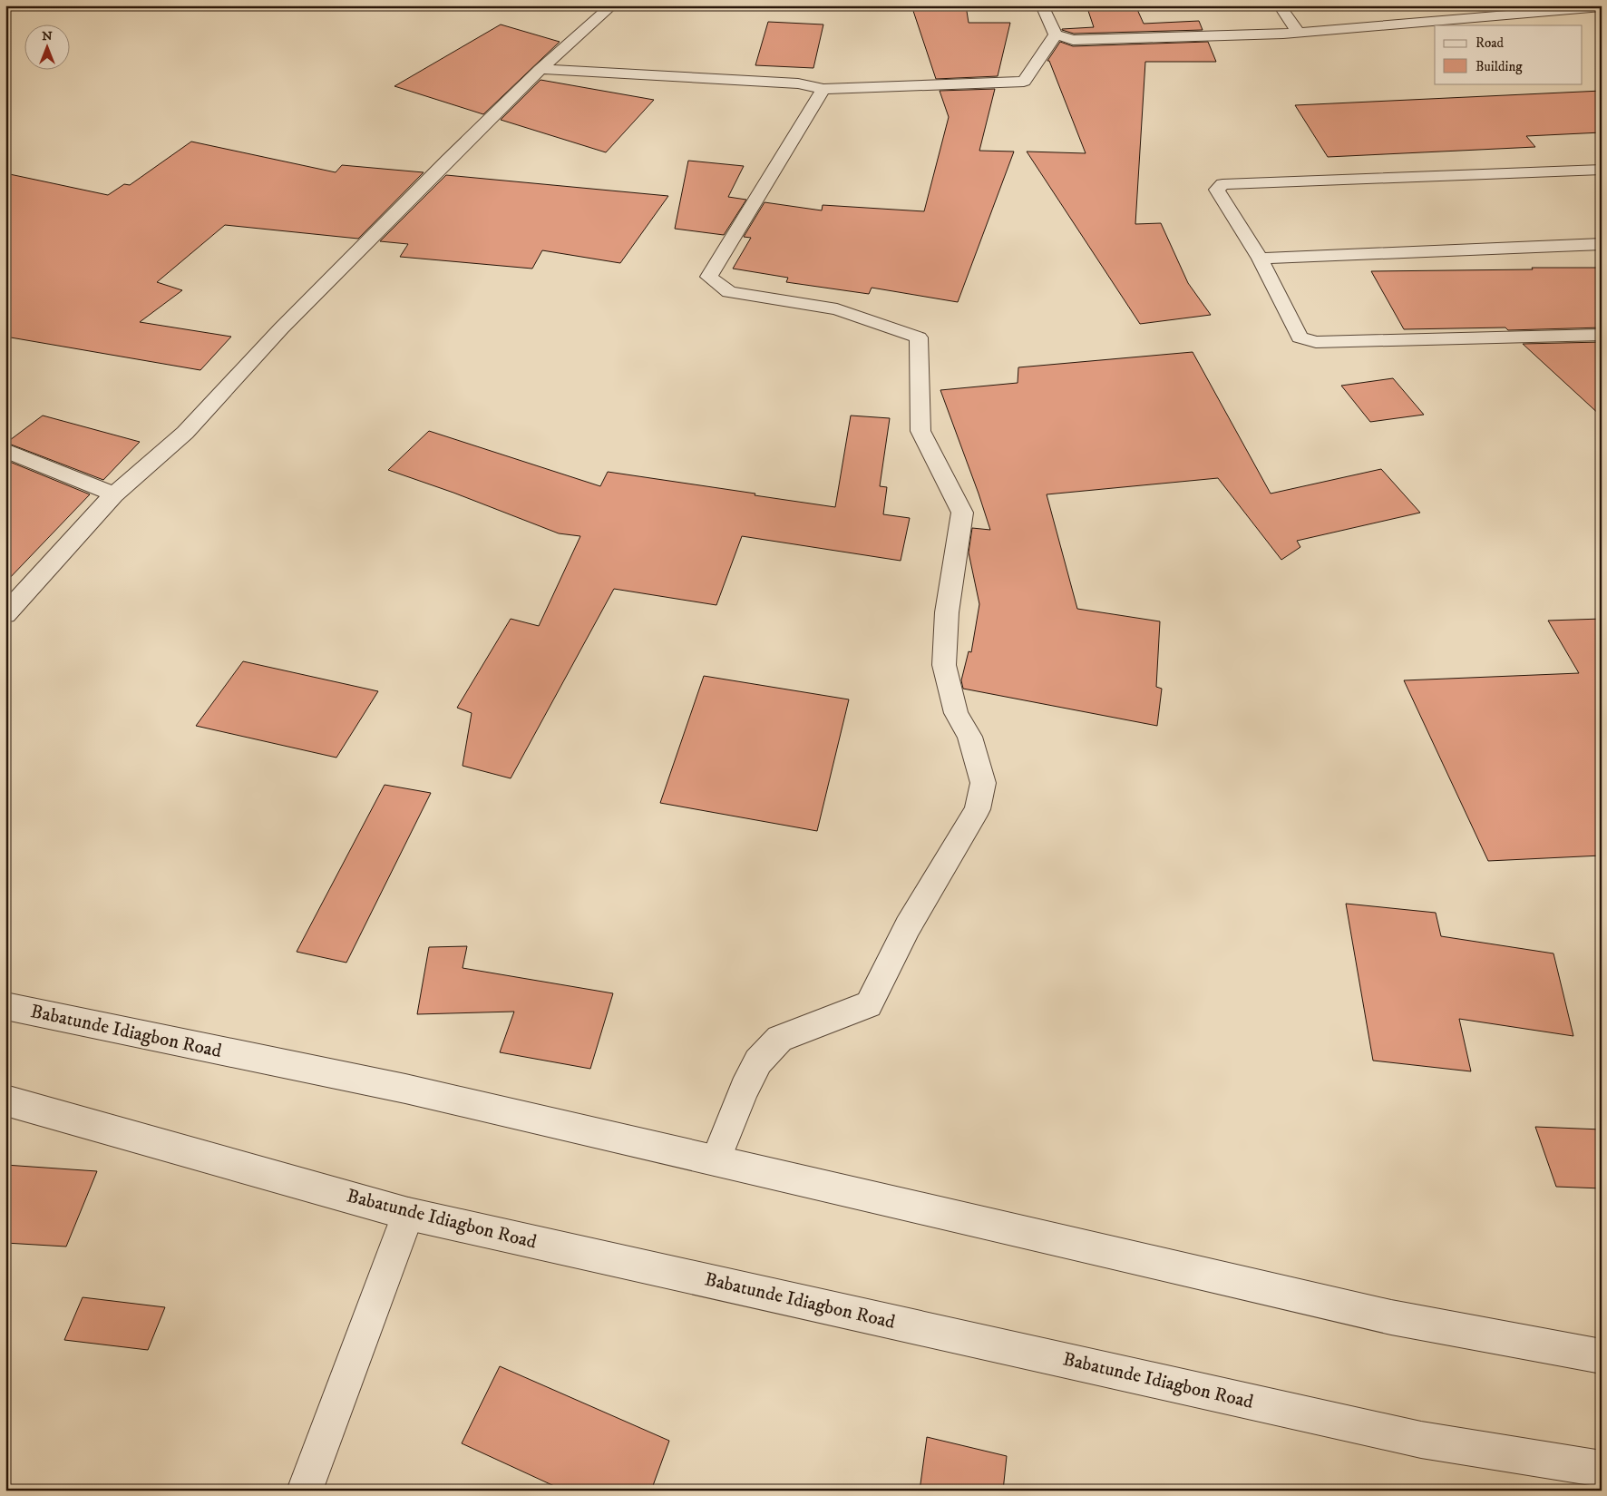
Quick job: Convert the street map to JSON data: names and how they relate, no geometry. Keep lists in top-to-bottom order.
{
  "streets": {
    "street": ["Babatunde Idiagbon Road"]
  },
  "legend": ["Road", "Building"],
  "north": "top"
}
